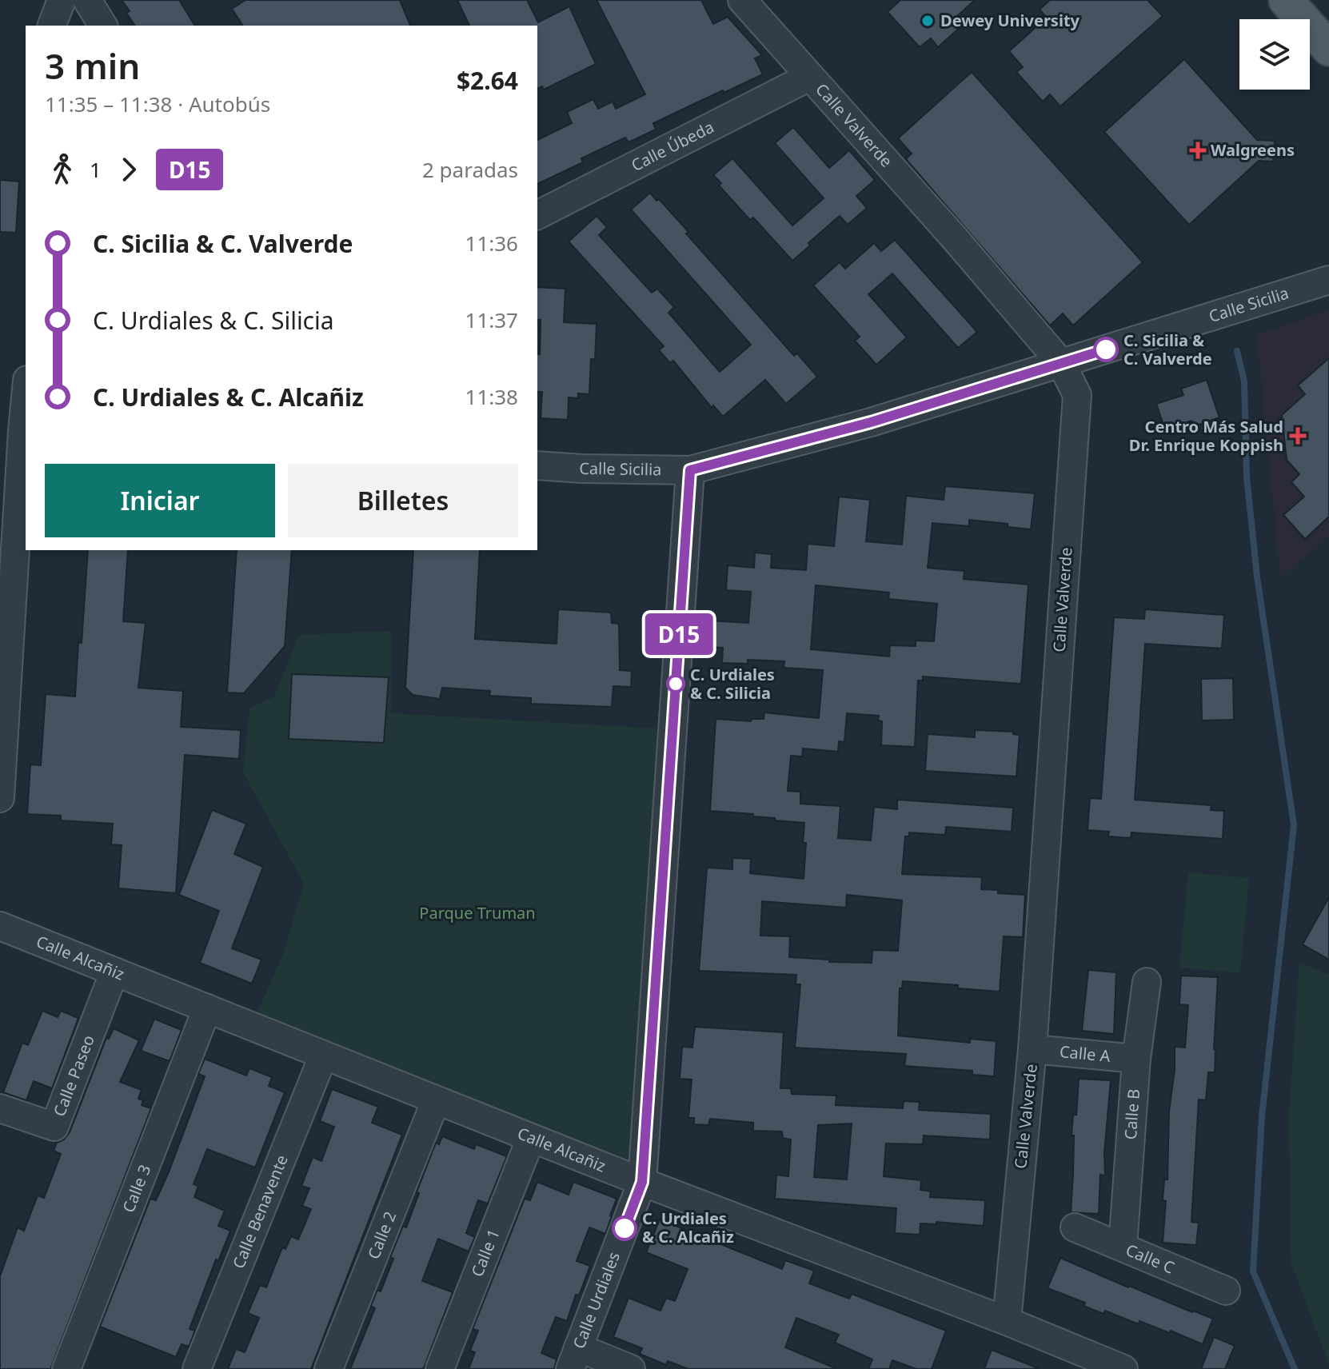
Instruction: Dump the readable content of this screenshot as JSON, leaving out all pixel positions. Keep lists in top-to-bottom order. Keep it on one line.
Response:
{"streets":{"street":["Calle Valverde","Calle Úbeda","Calle Sicilia","Calle Alcañiz","Calle A","Calle Paseo","Calle B","Calle 3","Calle Benavente","Calle 2","Calle 1","Calle C","Calle Urdiales"]},"crossings":[["Calle Valverde","Calle Úbeda"],["Calle Valverde","Calle Sicilia"],["Calle Valverde","Calle Alcañiz"],["Calle Valverde","Calle A"],["Calle Sicilia","Calle Urdiales"],["Calle Alcañiz","Calle Paseo"],["Calle Alcañiz","Calle 3"],["Calle Alcañiz","Calle Benavente"],["Calle Alcañiz","Calle 2"],["Calle Alcañiz","Calle 1"],["Calle Alcañiz","Calle Urdiales"],["Calle A","Calle B"],["Calle B","Calle C"]],"parks":["Parque Truman"],"places":{"other":["Dewey University","C. Sicilia & C. Valverde","C. Urdiales & C. Silicia","C. Urdiales & C. Alcañiz"],"health":["Walgreens","Centro Más Salud Dr. Enrique Koppish"]},"lines":["bus line D15"],"page":{"on_map":"D15","heading":["3 min","11:35 – 11:38 · Autobús","$2.64"],"legs":["1","D15","2 paradas"],"list":[{"name":"C. Sicilia & C. Valverde","value":"11:36"},{"name":"C. Urdiales & C. Silicia","value":"11:37"},{"name":"C. Urdiales & C. Alcañiz","value":"11:38"}],"buttons":["Iniciar","Billetes"]}}
